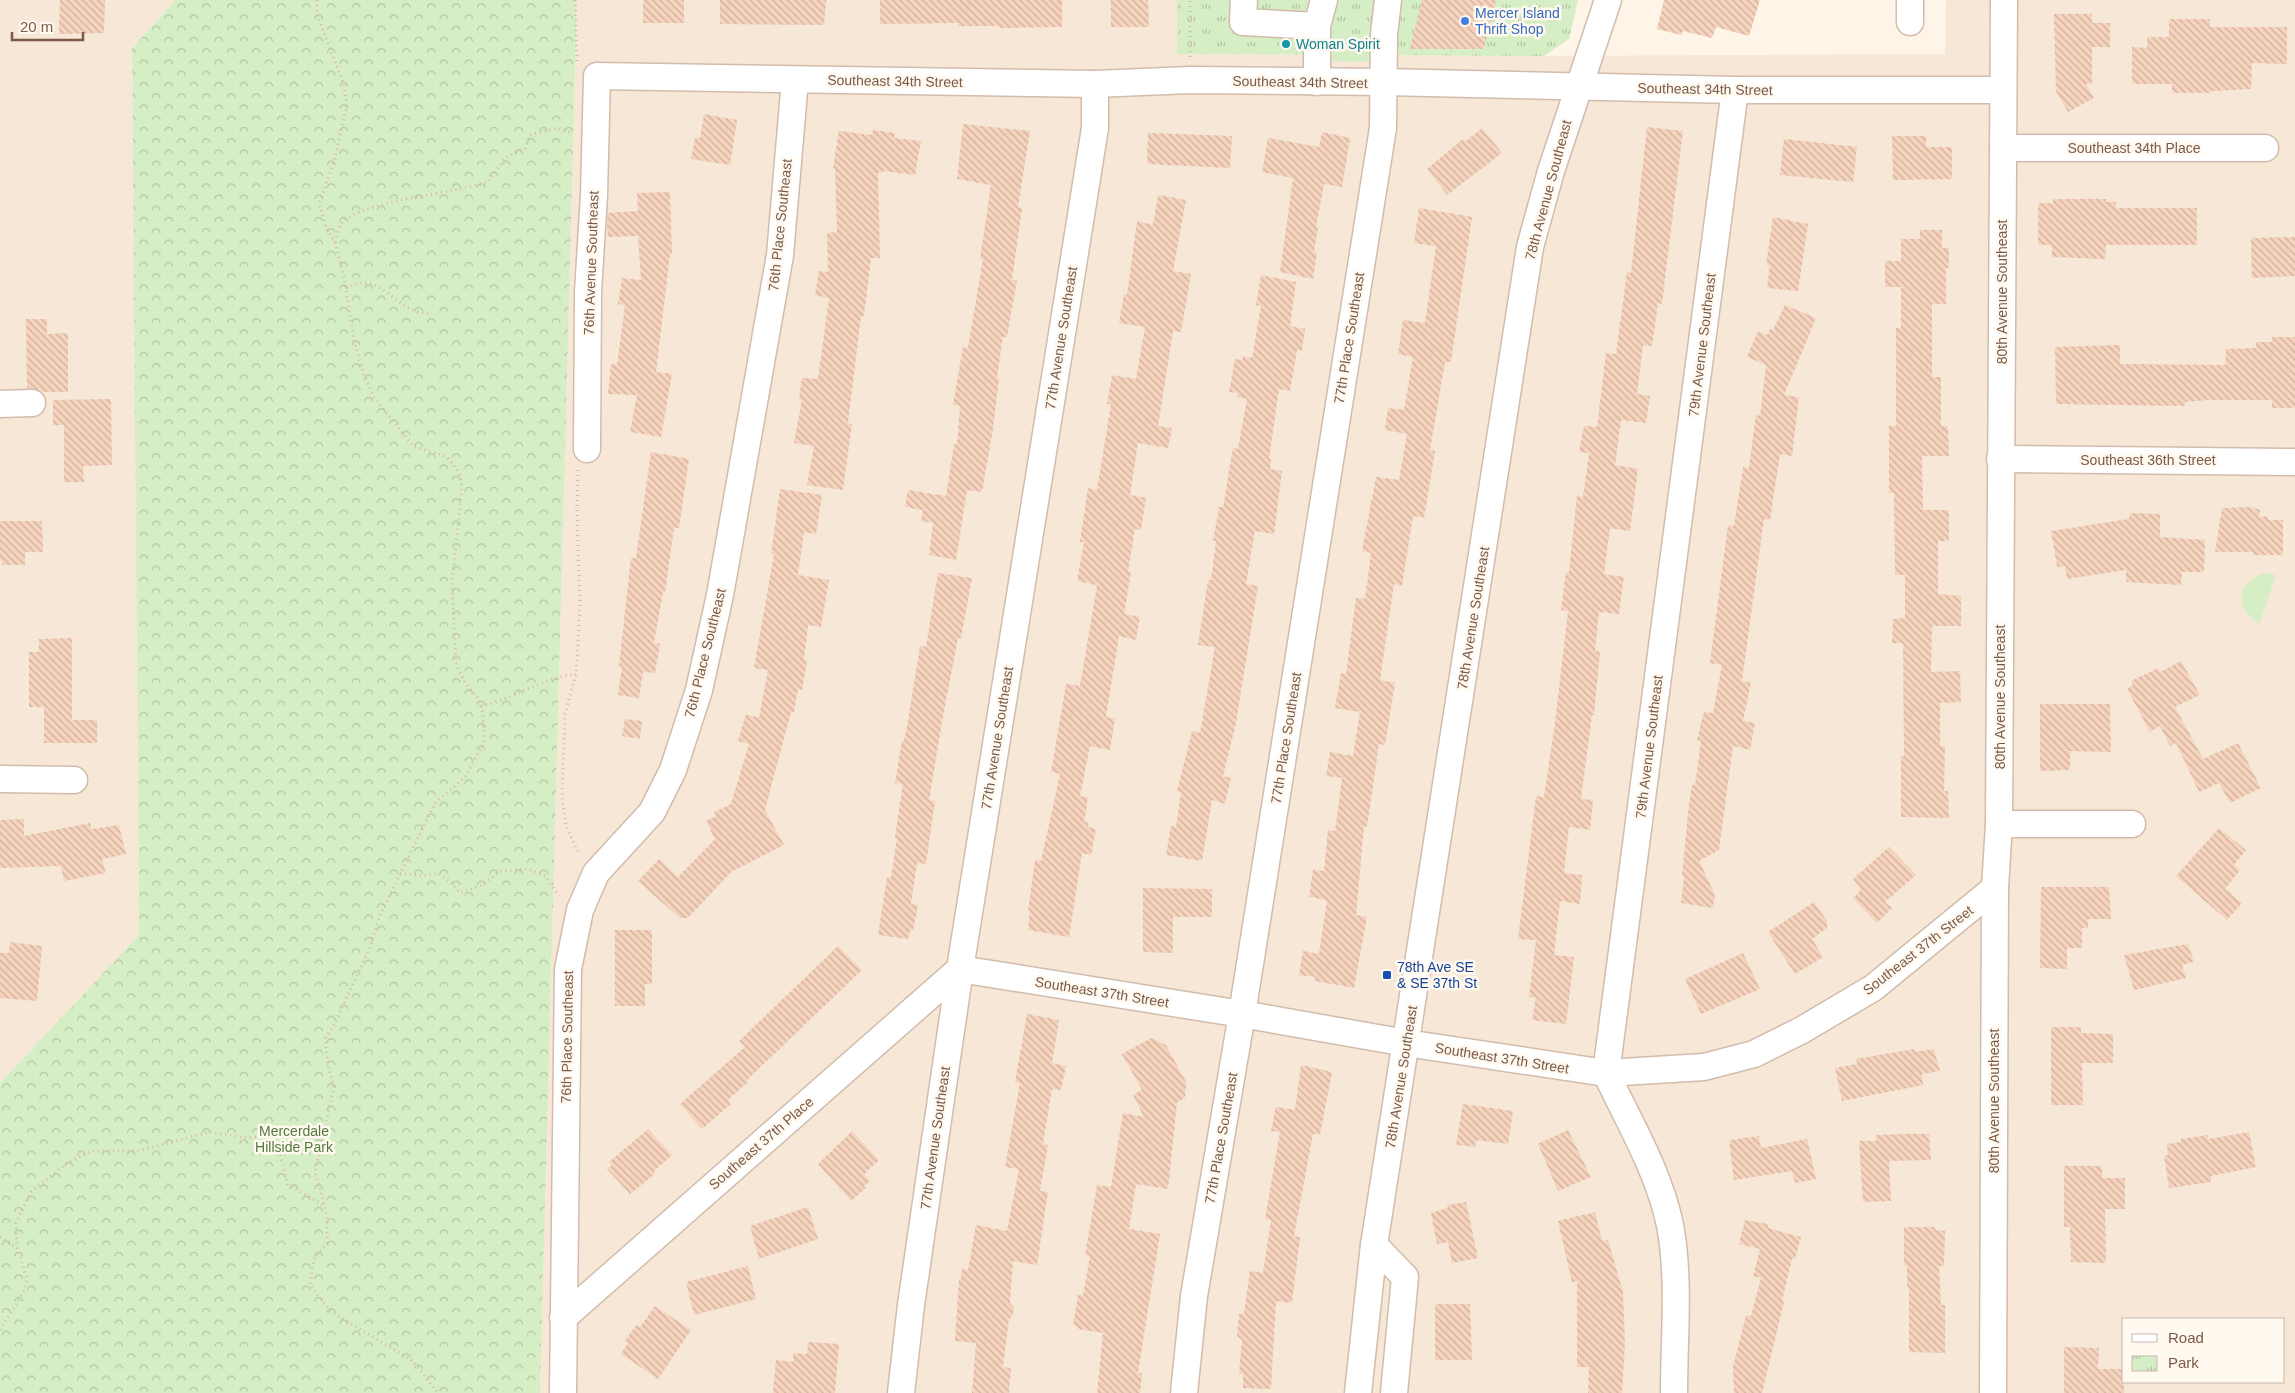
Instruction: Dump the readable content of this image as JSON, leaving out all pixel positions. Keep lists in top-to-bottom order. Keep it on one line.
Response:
{"streets":{"street":["Southeast 34th Street","Southeast 34th Place","78th Avenue Southeast","76th Place Southeast","76th Avenue Southeast","80th Avenue Southeast","77th Avenue Southeast","77th Place Southeast","79th Avenue Southeast","Southeast 36th Street","Southeast 37th Street","Southeast 37th Place"]},"crossings":[["Southeast 34th Street","78th Avenue Southeast"],["Southeast 34th Street","76th Place Southeast"],["Southeast 34th Street","76th Avenue Southeast"],["Southeast 34th Street","80th Avenue Southeast"],["Southeast 34th Street","77th Avenue Southeast"],["Southeast 34th Street","77th Place Southeast"],["Southeast 34th Street","79th Avenue Southeast"],["Southeast 34th Place","80th Avenue Southeast"],["78th Avenue Southeast","Southeast 37th Street"],["76th Place Southeast","Southeast 37th Place"],["80th Avenue Southeast","Southeast 36th Street"],["80th Avenue Southeast","Southeast 37th Street"],["77th Avenue Southeast","Southeast 37th Street"],["77th Avenue Southeast","Southeast 37th Place"],["77th Place Southeast","Southeast 37th Street"],["79th Avenue Southeast","Southeast 37th Street"],["Southeast 37th Street","Southeast 37th Place"]],"parks":["Mercerdale Hillside Park"],"places":{"other":["Mercer Island Thrift Shop","Woman Spirit"],"transit":["78th Ave SE & SE 37th St"]},"legend":["Road","Park"],"scale_bar":"20 m"}
